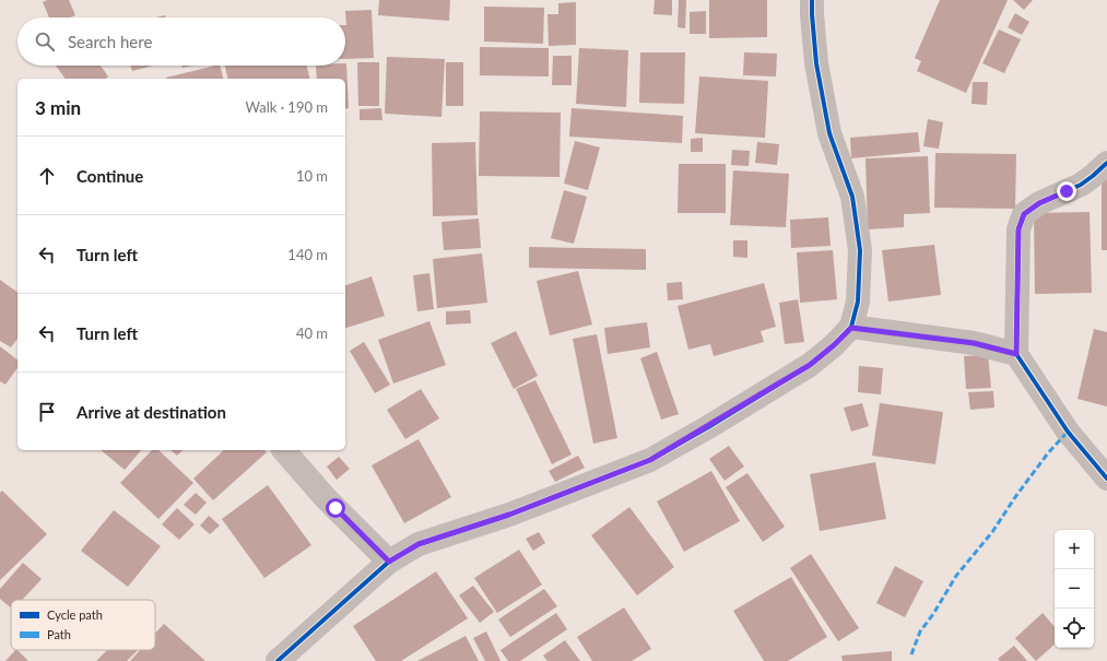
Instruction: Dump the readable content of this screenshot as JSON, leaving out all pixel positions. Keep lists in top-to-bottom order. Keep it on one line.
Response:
{"legend":["Cycle path","Path"],"page":{"search":"Search here","heading":["3 min","Walk · 190 m"],"list":[["Continue","10 m"],["Turn left","140 m"],["Turn left","40 m"],"Arrive at destination"],"map_buttons":["+","−"]}}
